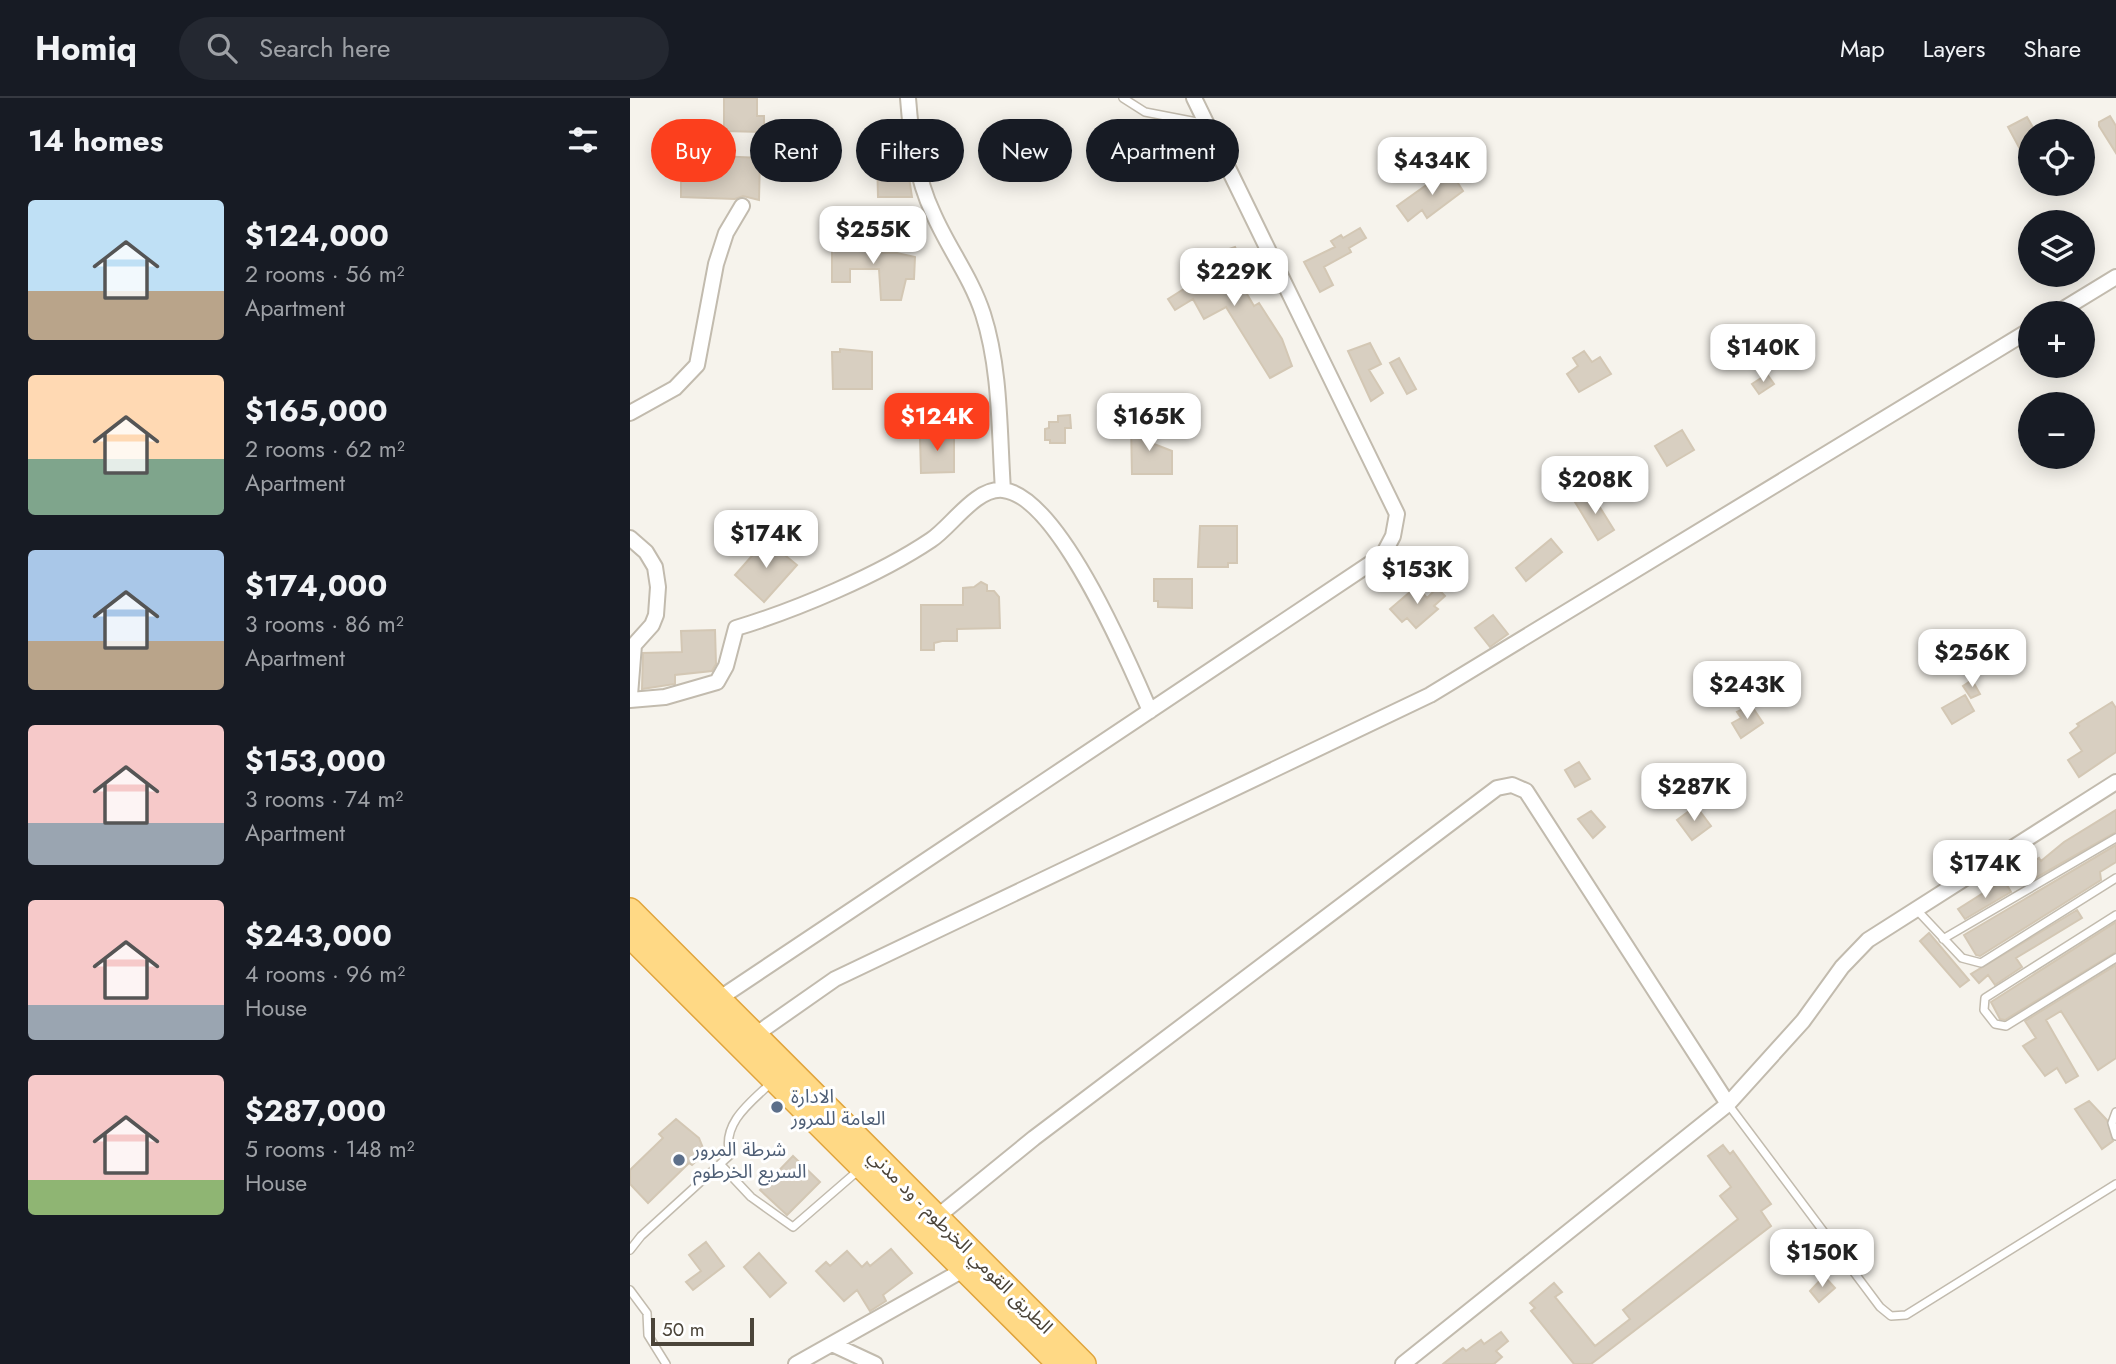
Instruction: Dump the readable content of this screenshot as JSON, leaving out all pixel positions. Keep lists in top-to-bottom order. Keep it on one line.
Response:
{"streets":{"highway":["الطريق القومي الخرطوم - ود مدني"]},"places":["الادارة العامة للمرور","شرطة المرور السريع الخرطوم"],"scale_bar":"50 m","page":{"header":"Homiq","search":"Search here","nav":["Map","Layers","Share"],"heading":"14 homes","map_buttons":["+","−"],"chip":["Buy","Rent","Filters","New","Apartment"],"price":["$434K","$255K","$229K","$140K","$124K","$165K","$208K","$174K","$153K","$256K","$243K","$287K","$174K","$150K"],"list":[{"name":"$124,000","note":"2 rooms · 56 m² · Apartment"},{"name":"$165,000","note":"2 rooms · 62 m² · Apartment"},{"name":"$174,000","note":"3 rooms · 86 m² · Apartment"},{"name":"$153,000","note":"3 rooms · 74 m² · Apartment"},{"name":"$243,000","note":"4 rooms · 96 m² · House"},{"name":"$287,000","note":"5 rooms · 148 m² · House"}],"scale":"50 m"}}
